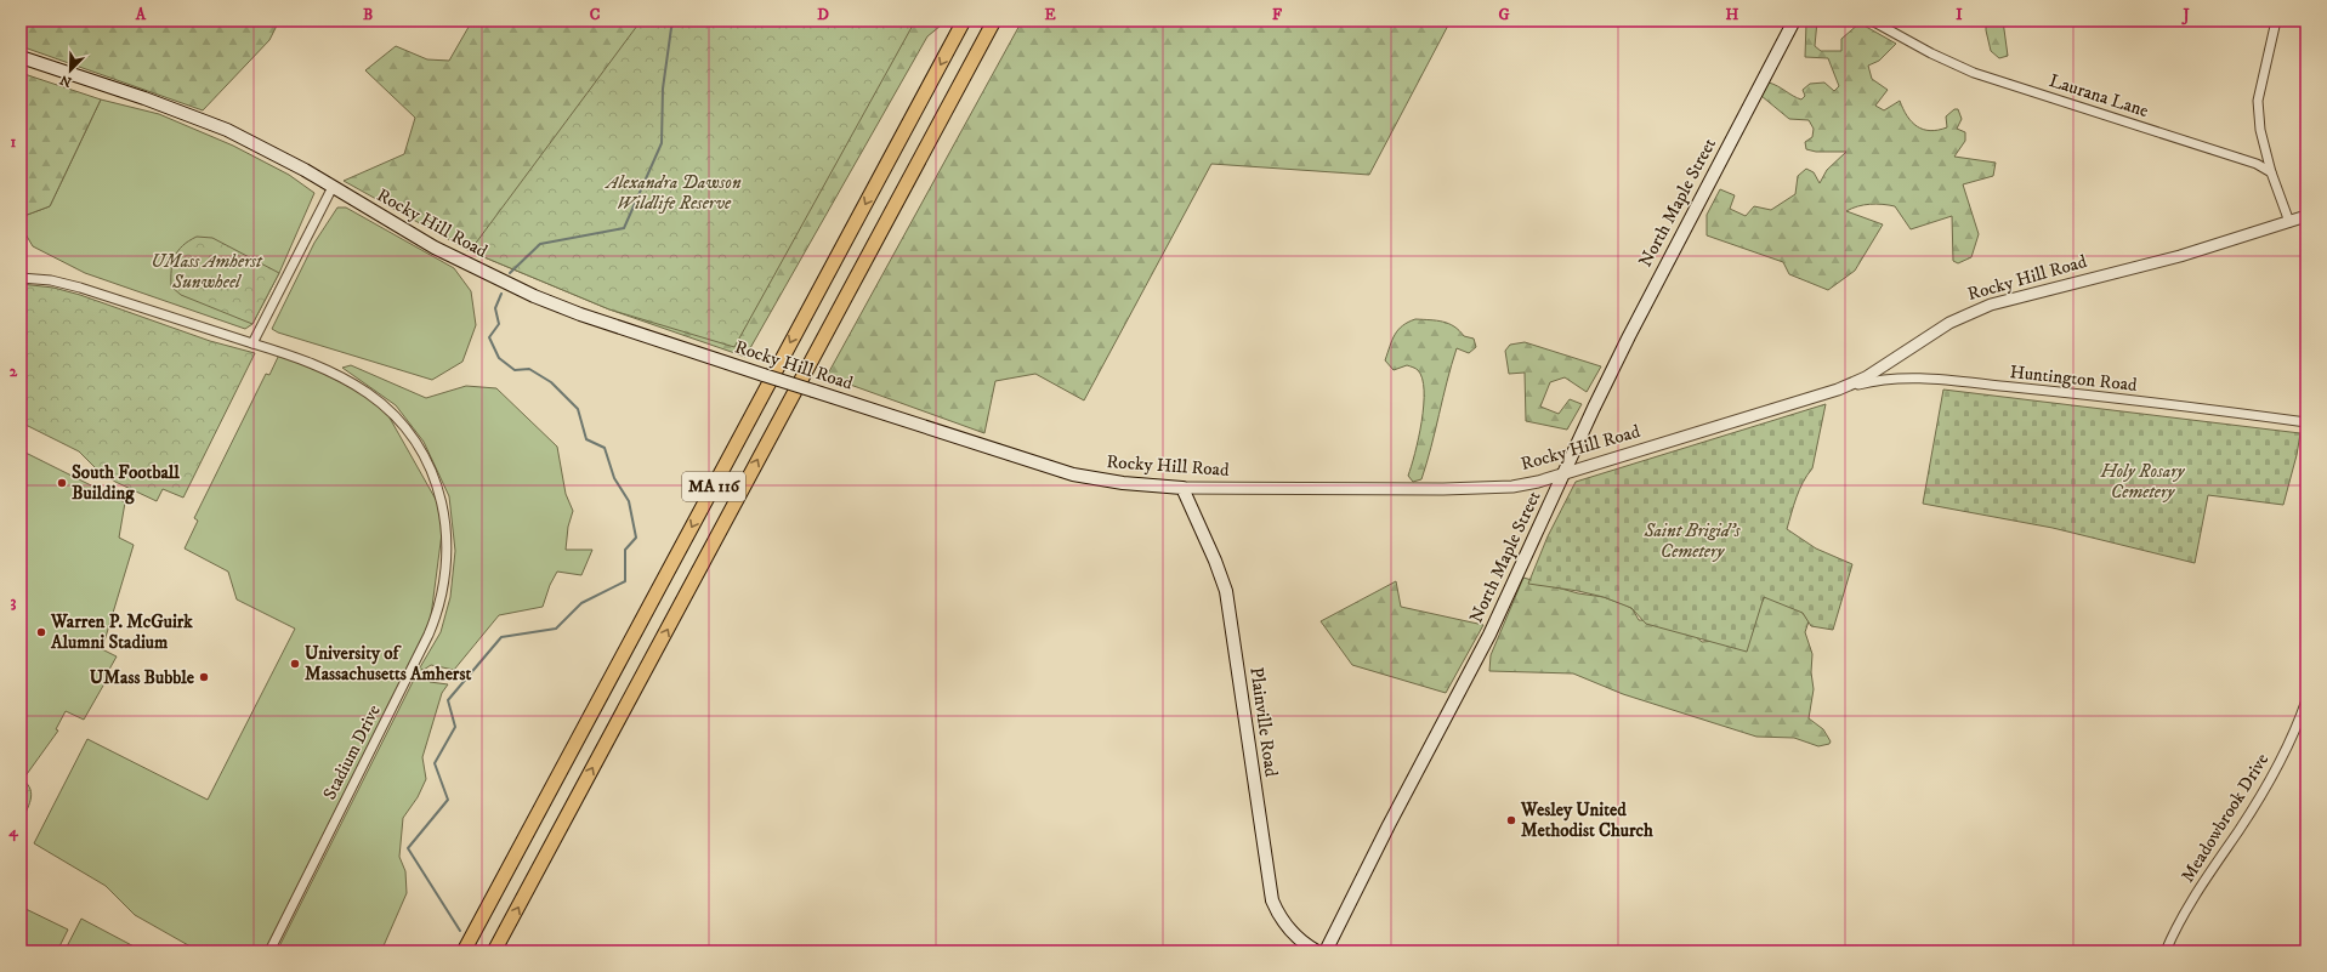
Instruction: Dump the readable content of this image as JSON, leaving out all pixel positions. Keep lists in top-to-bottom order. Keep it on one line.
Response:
{"streets":{"main road":["North Maple Street","Rocky Hill Road","MA 116","Plainville Road"],"street":["Laurana Lane","Huntington Road","Stadium Drive","Meadowbrook Drive"]},"crossings":[["North Maple Street","Rocky Hill Road"],["Rocky Hill Road","Huntington Road"],["Rocky Hill Road","Plainville Road"]],"parks":["Alexandra Dawson Wildlife Reserve","UMass Amherst Sunwheel","Holy Rosary Cemetery","Saint Brigid's Cemetery"],"places":["South Football Building","Warren P. McGuirk Alumni Stadium","University of Massachusetts Amherst","UMass Bubble","Wesley United Methodist Church"],"north":"bottom left","grid":{"columns":["A","B","C","D","E","F","G","H","I","J"],"rows":["1","2","3","4"]}}
